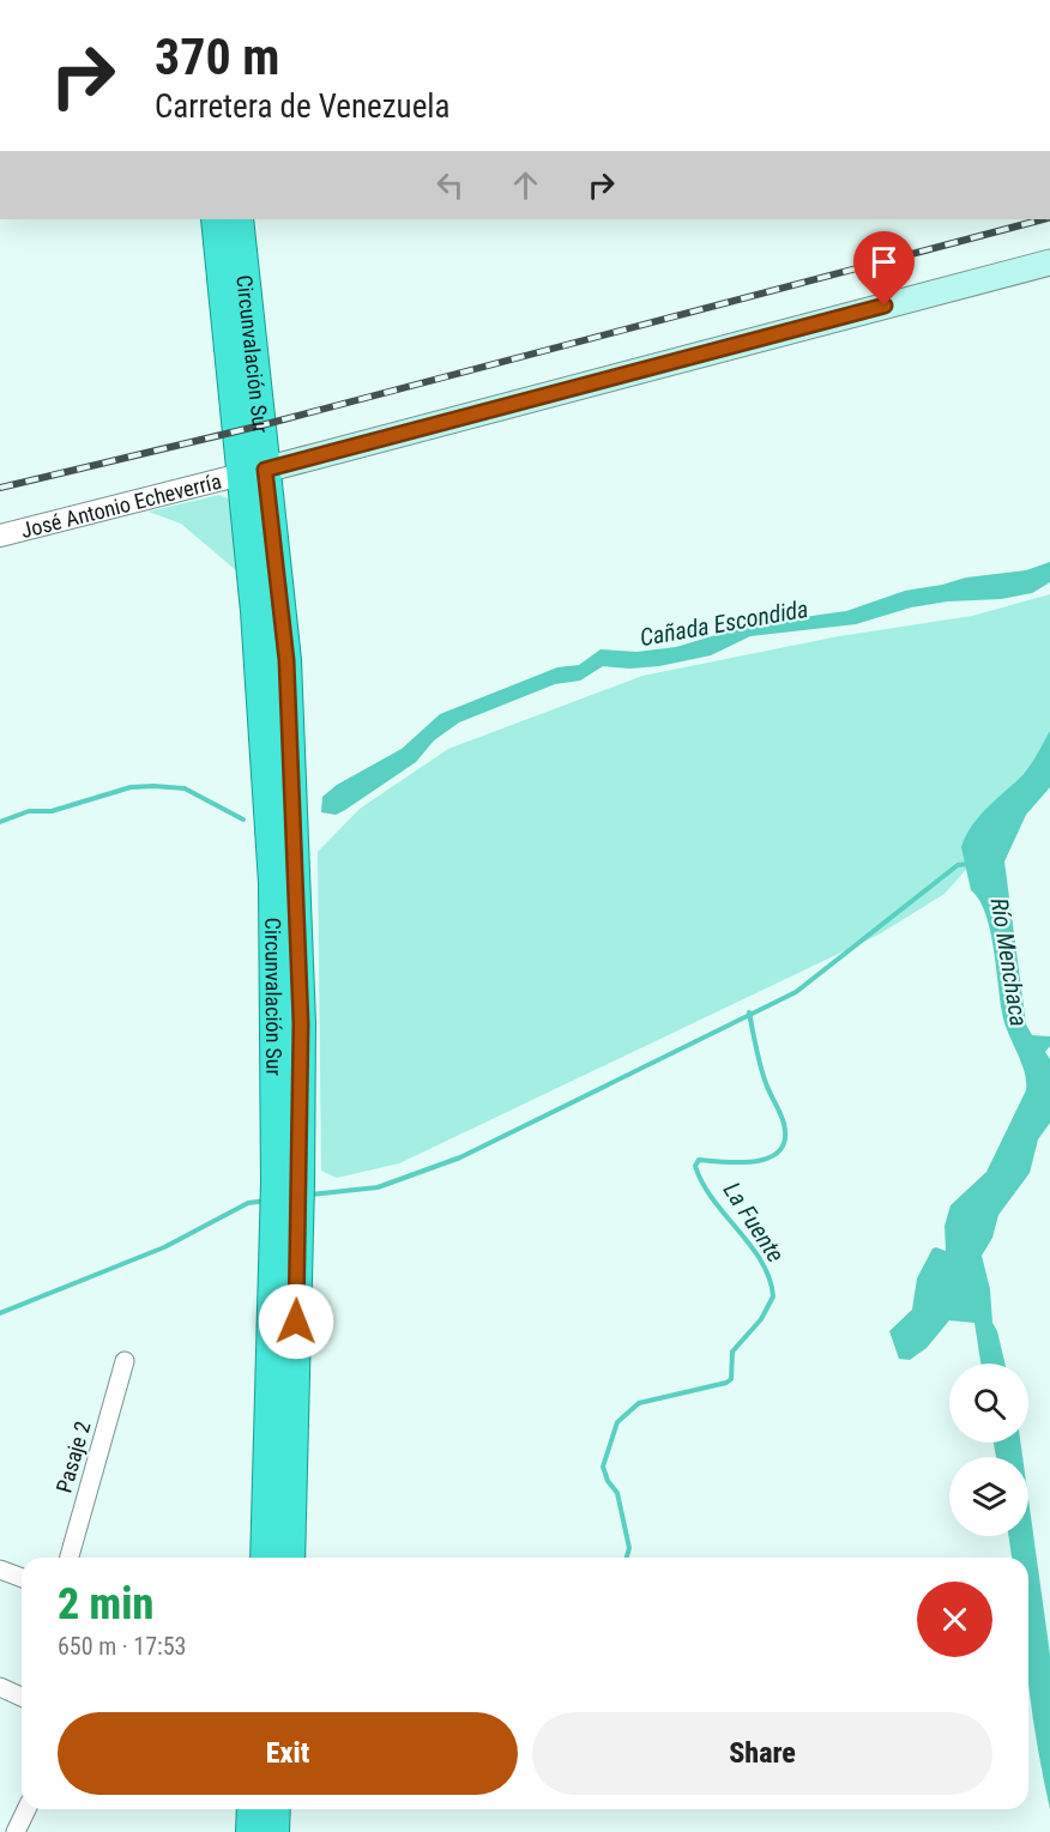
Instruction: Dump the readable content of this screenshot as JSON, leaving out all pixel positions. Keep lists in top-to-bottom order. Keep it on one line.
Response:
{"streets":{"highway":["Circunvalación Sur"],"street":["José Antonio Echeverría","Pasaje 2"]},"crossings":[["Circunvalación Sur","José Antonio Echeverría"]],"water":["Cañada Escondida","Río Menchaca","La Fuente"],"page":{"turn":["370 m","Carretera de Venezuela"],"heading":["2 min","650 m · 17:53"],"buttons":["Exit","Share"]}}
